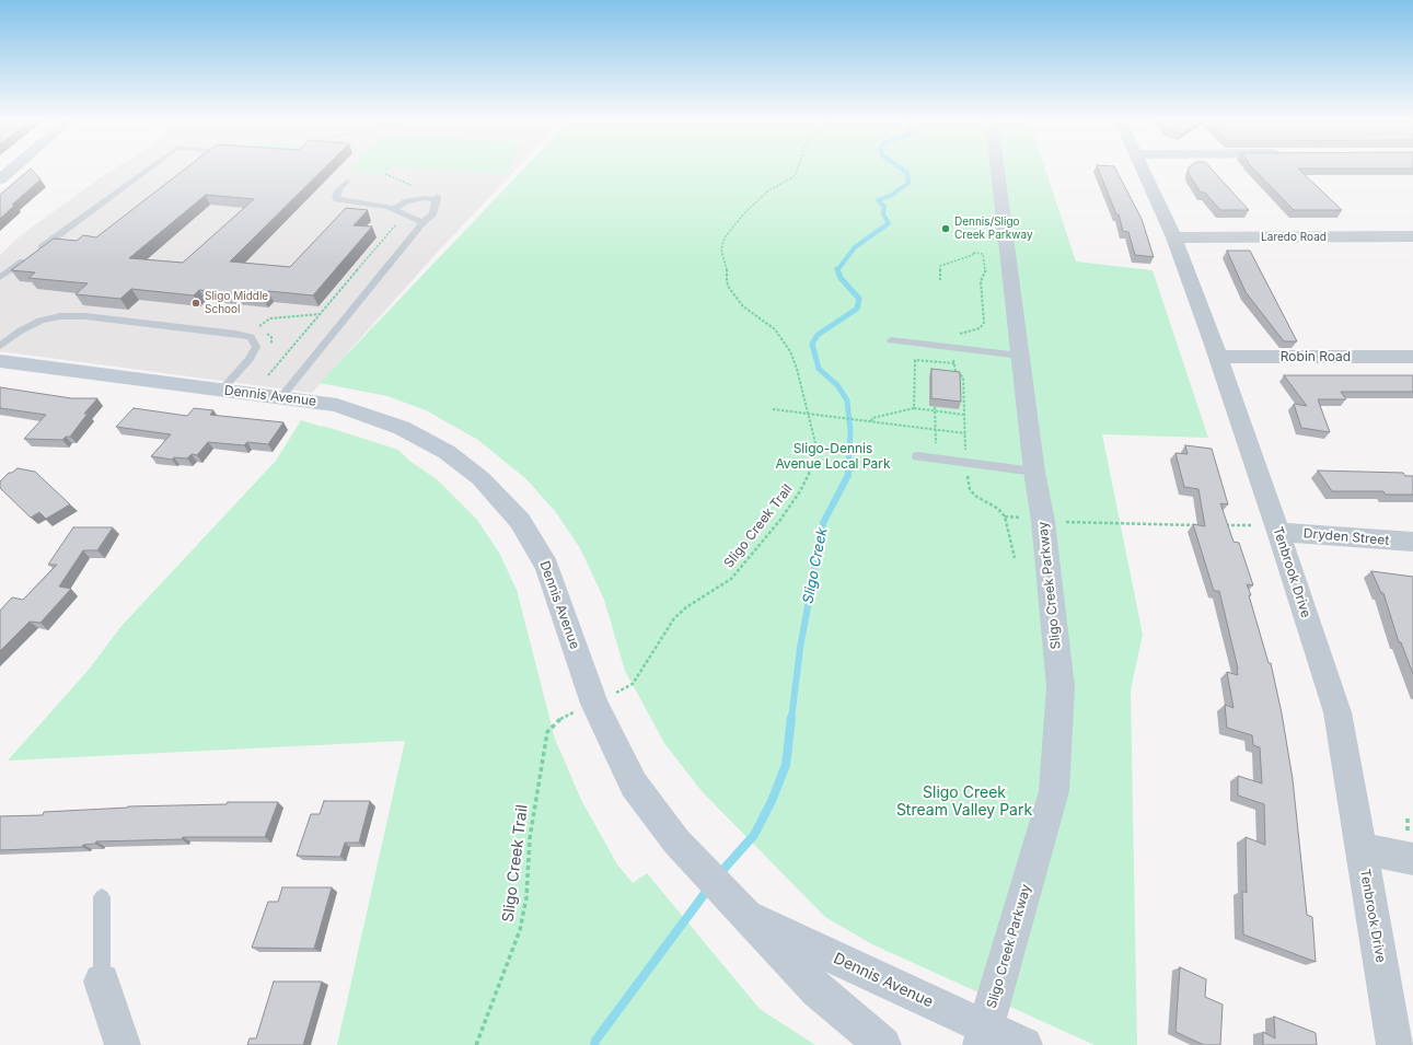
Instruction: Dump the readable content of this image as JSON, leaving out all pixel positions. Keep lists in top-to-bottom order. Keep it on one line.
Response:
{"streets":{"street":["Laredo Road","Robin Road","Dennis Avenue","Dryden Street","Tenbrook Drive","Sligo Creek Parkway"],"path":["Sligo Creek Trail"]},"crossings":[["Laredo Road","Tenbrook Drive"],["Robin Road","Tenbrook Drive"],["Dennis Avenue","Sligo Creek Parkway"],["Dryden Street","Tenbrook Drive"]],"water":["Sligo Creek"],"parks":["Sligo-Dennis Avenue Local Park","Sligo Creek Stream Valley Park"],"places":["Dennis/Sligo Creek Parkway","Sligo Middle School"]}
